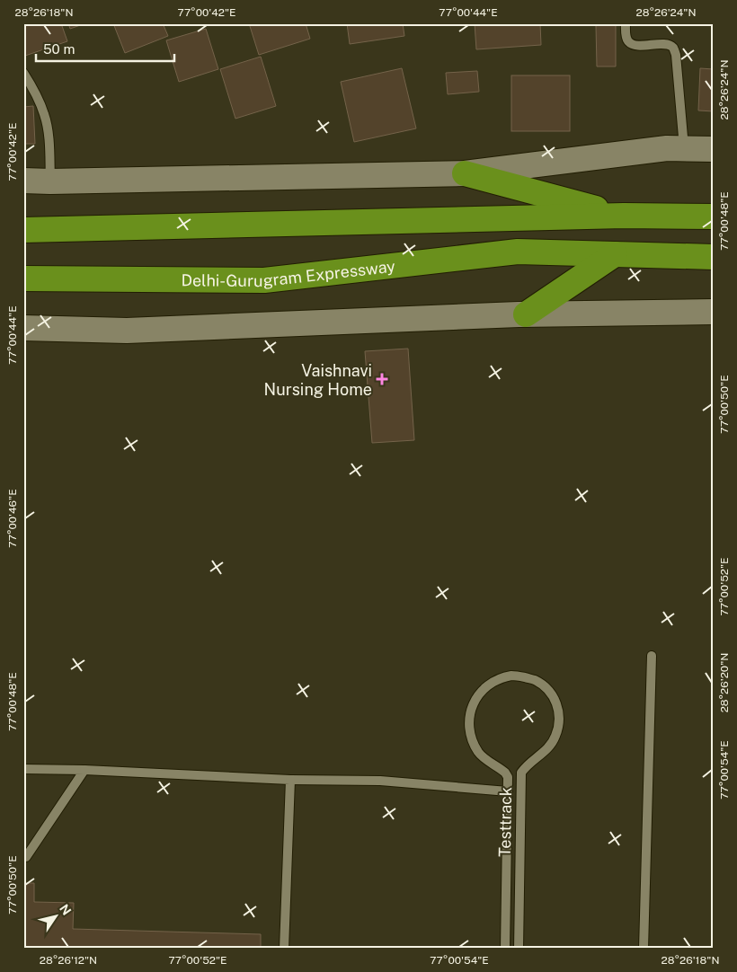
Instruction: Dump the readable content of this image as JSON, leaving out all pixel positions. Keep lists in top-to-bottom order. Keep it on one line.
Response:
{"streets":{"highway":["Delhi-Gurugram Expressway"],"lane":["Testtrack"]},"places":{"health":["Vaishnavi Nursing Home"]},"scale_bar":"50 m","north":"top right","coordinates":["28°26'18\"N","77°00'42\"E","77°00'44\"E","28°26'24\"N","77°00'48\"E","77°00'50\"E","77°00'46\"E","77°00'52\"E","28°26'20\"N","77°00'54\"E","28°26'12\"N"]}
